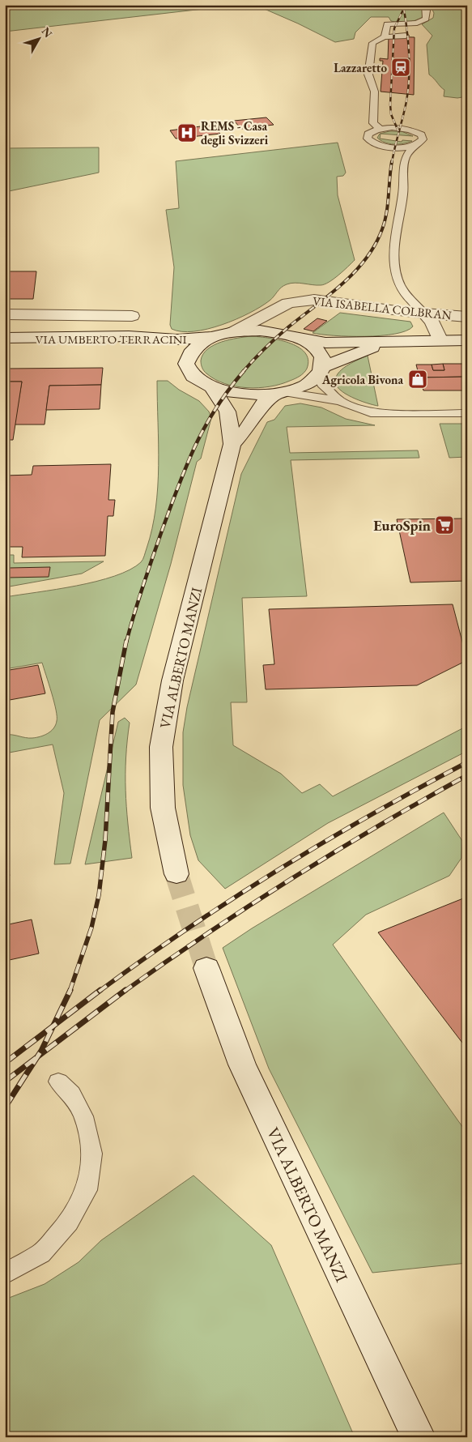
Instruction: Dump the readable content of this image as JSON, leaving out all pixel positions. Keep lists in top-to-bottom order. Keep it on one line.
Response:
{"streets":{"main road":["VIA ISABELLA COLBRAN","VIA UMBERTO TERRACINI","VIA ALBERTO MANZI"]},"places":{"station":["Lazzaretto"],"hospital":["REMS - Casa degli Svizzeri"],"shop":["Agricola Bivona"],"supermarket":["EuroSpin"]},"north":"top right"}
